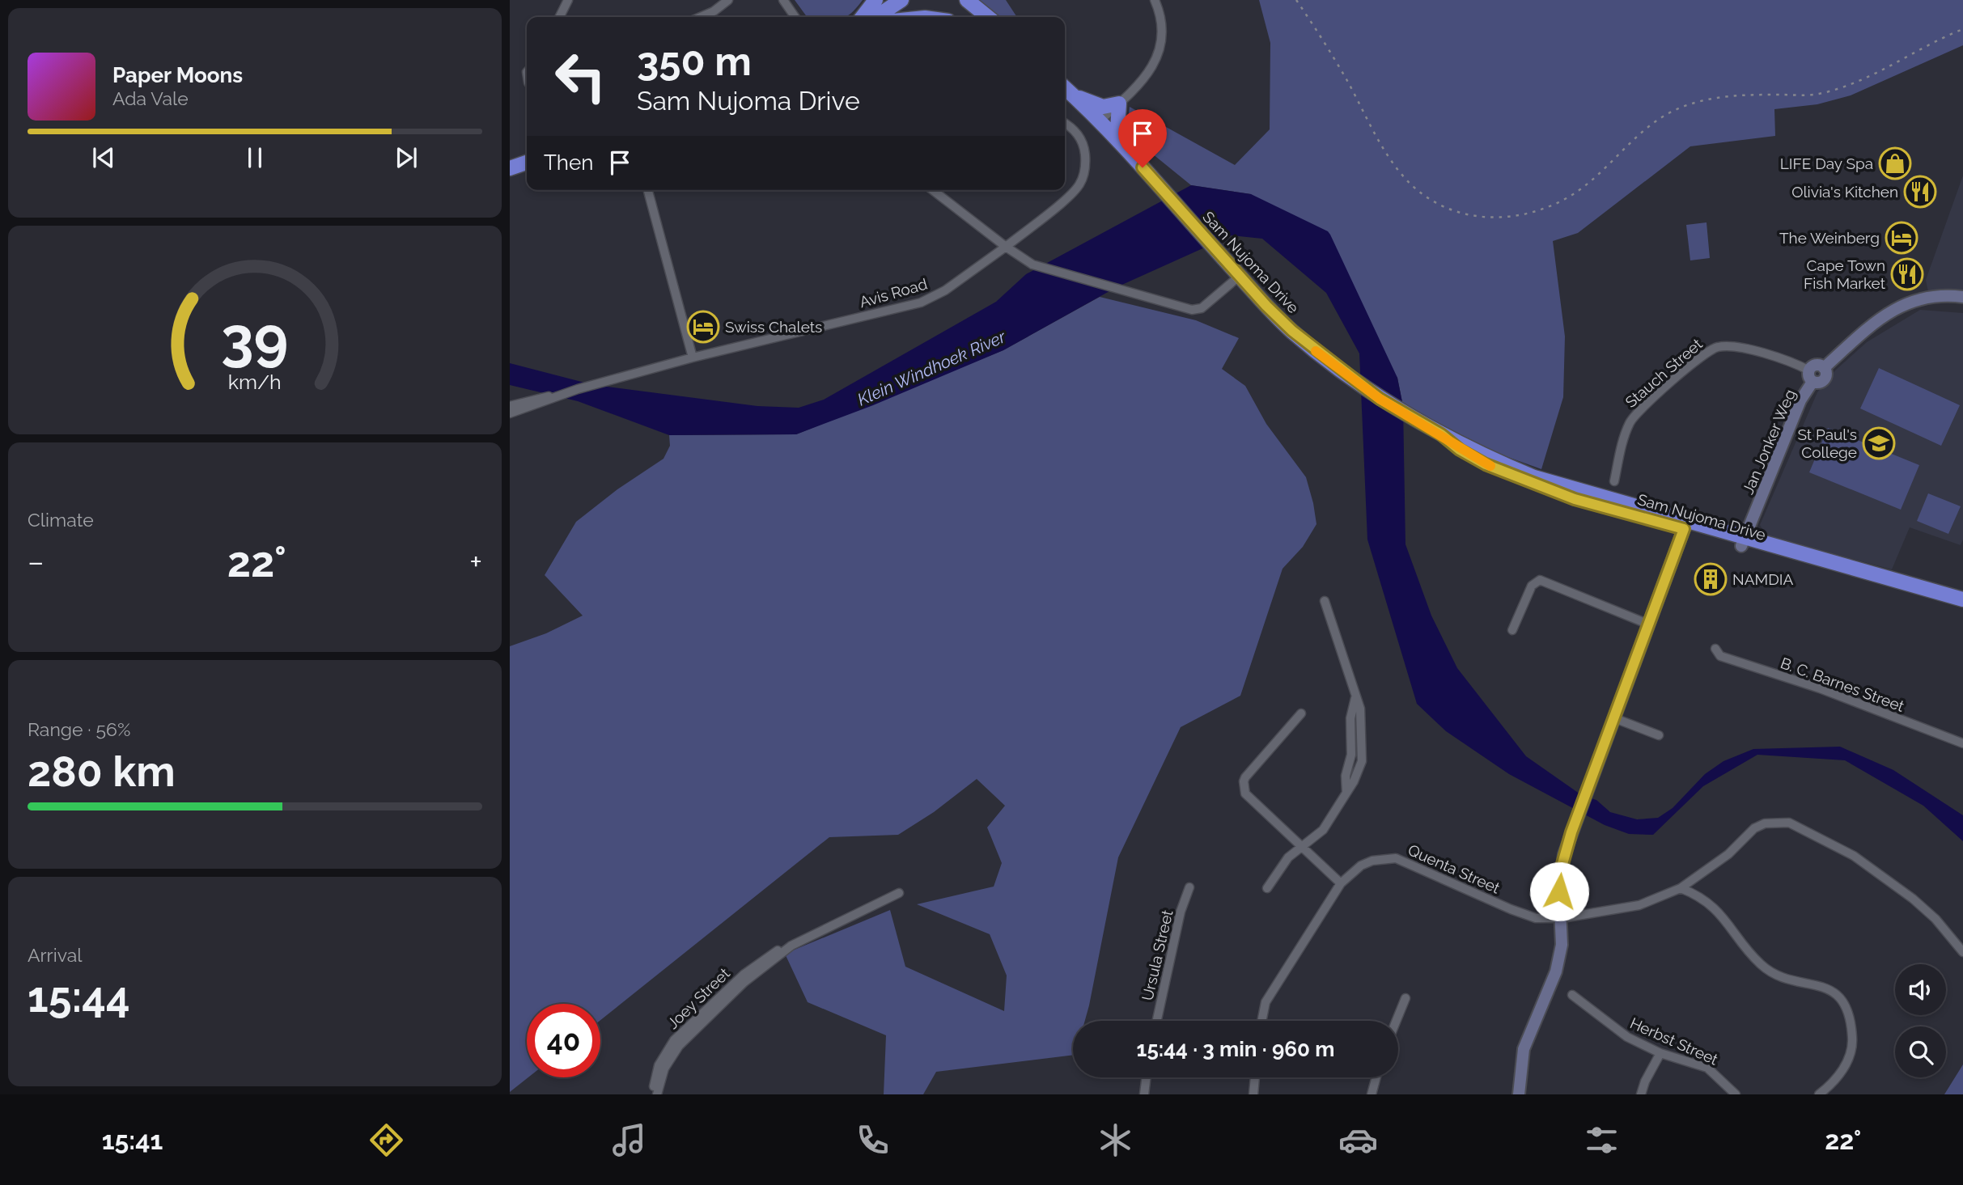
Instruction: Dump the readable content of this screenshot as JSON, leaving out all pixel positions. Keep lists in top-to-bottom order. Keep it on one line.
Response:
{"streets":{"highway":["Sam Nujoma Drive"],"street":["Avis Road","Stauch Street","Jan Jonker Weg","B. C. Barnes Street","Quenta Street","Ursula Street","Joey Street","Herbst Street"]},"crossings":[["Sam Nujoma Drive","Jan Jonker Weg"],["Stauch Street","Jan Jonker Weg"]],"water":["Klein Windhoek River"],"places":{"shop":["LIFE Day Spa"],"restaurant":["Olivia's Kitchen","Cape Town Fish Market"],"hotel":["The Weinberg","Swiss Chalets"],"school or university":["St Paul's College"],"building":["NAMDIA"]},"page":{"turn":["350 m","Sam Nujoma Drive"],"song":["Paper Moons","Ada Vale"],"then":"Then","tile":["Climate",["Range · 56%","280 km"],["Arrival","15:44"]],"heat":["−","22°","+"],"limit":"40","trip":"15:44 · 3 min · 960 m","tabs":["15:41","22°"],"gauge":["39","km/h"]}}
